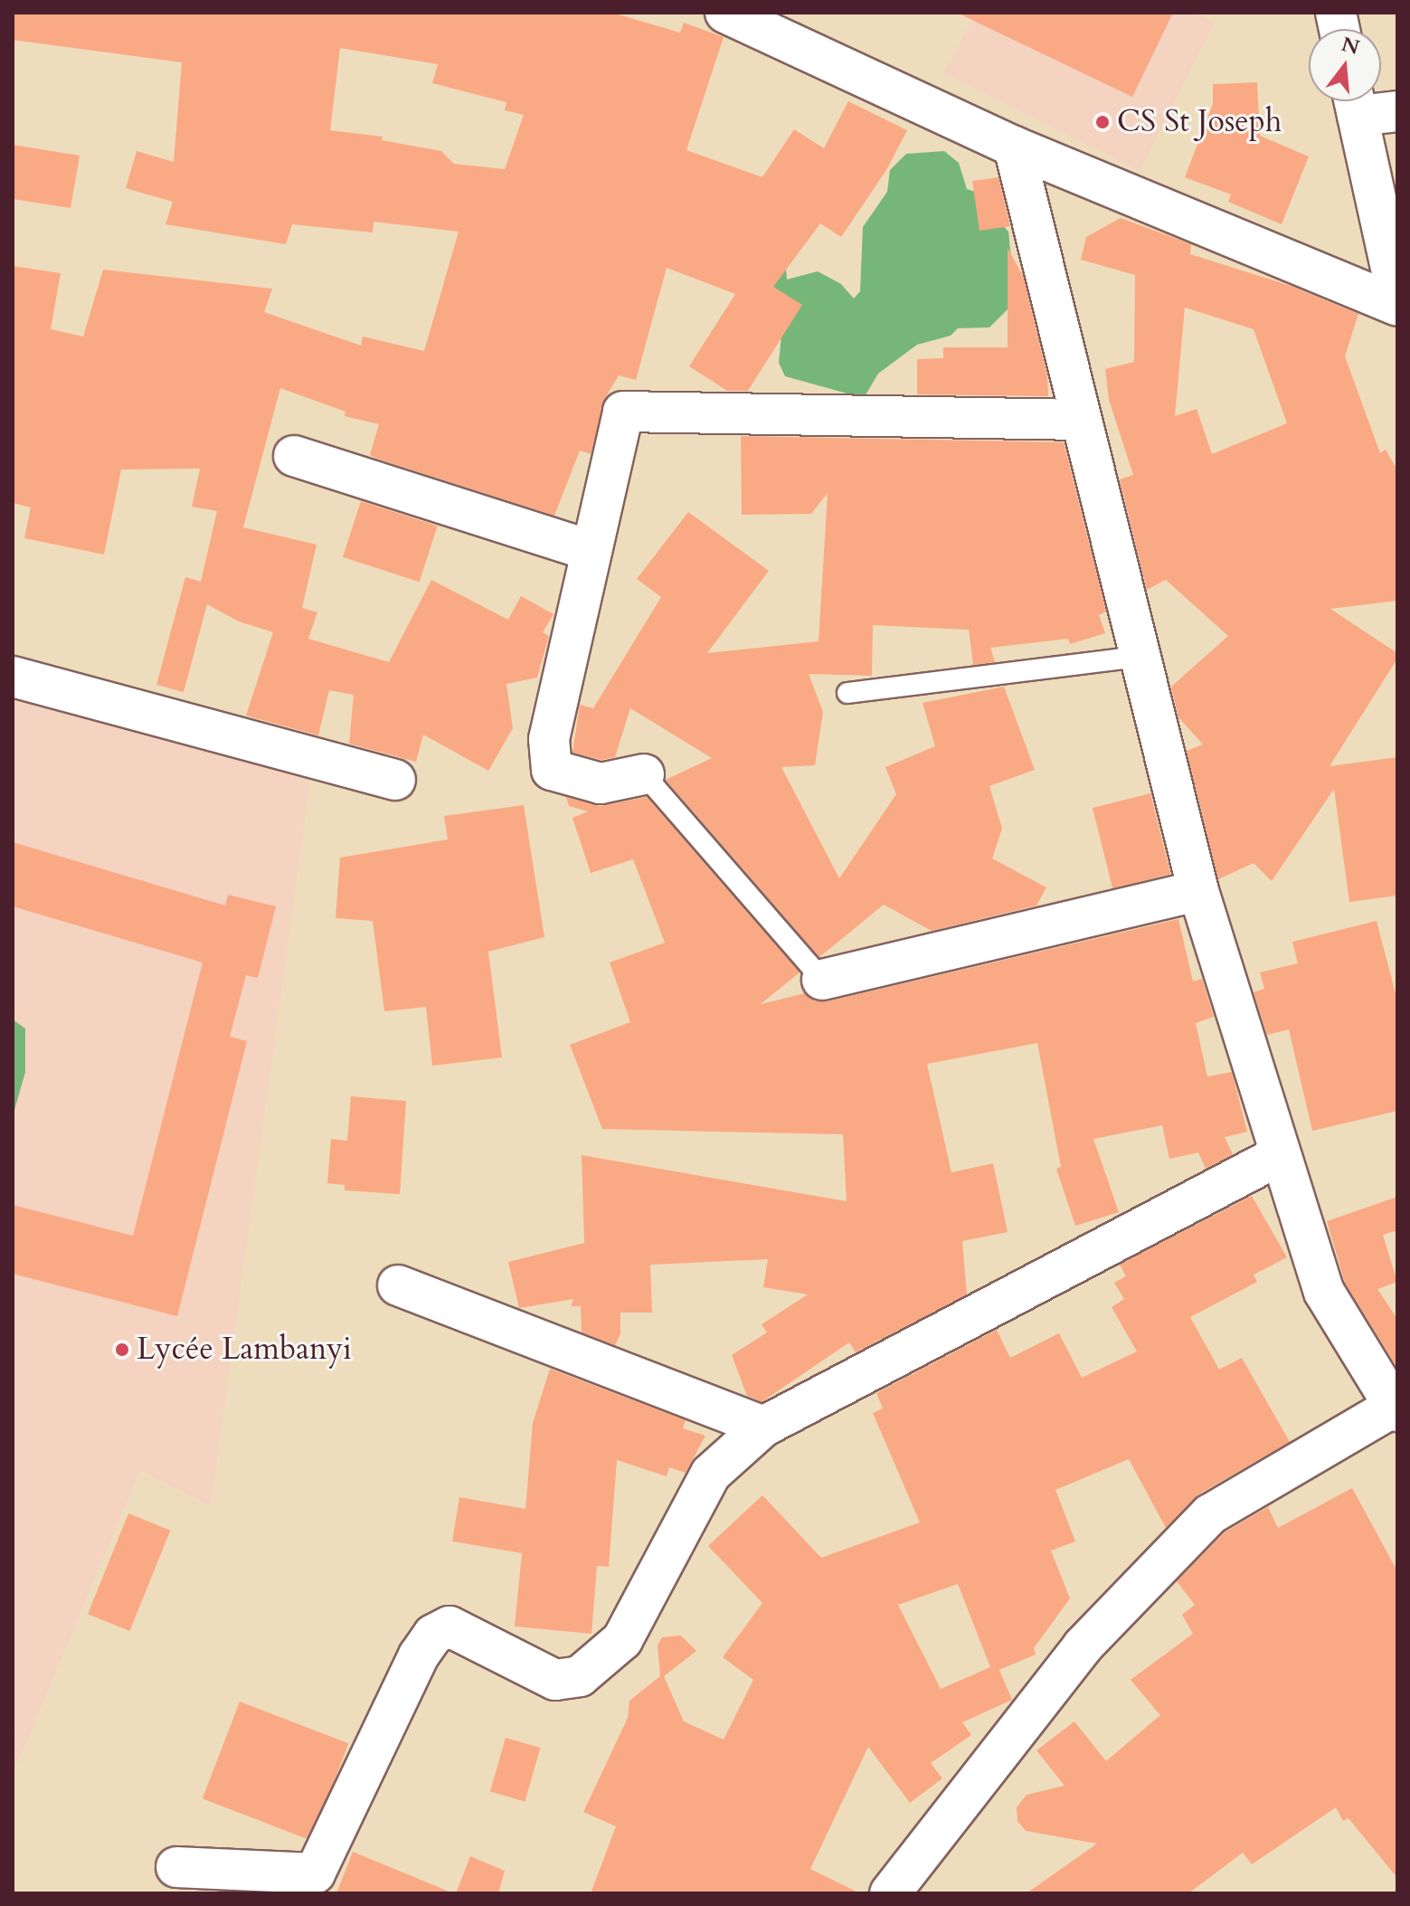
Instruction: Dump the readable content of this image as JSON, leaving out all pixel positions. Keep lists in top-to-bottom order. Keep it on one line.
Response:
{"places":["CS St Joseph","Lycée Lambanyi"],"north":"top"}
